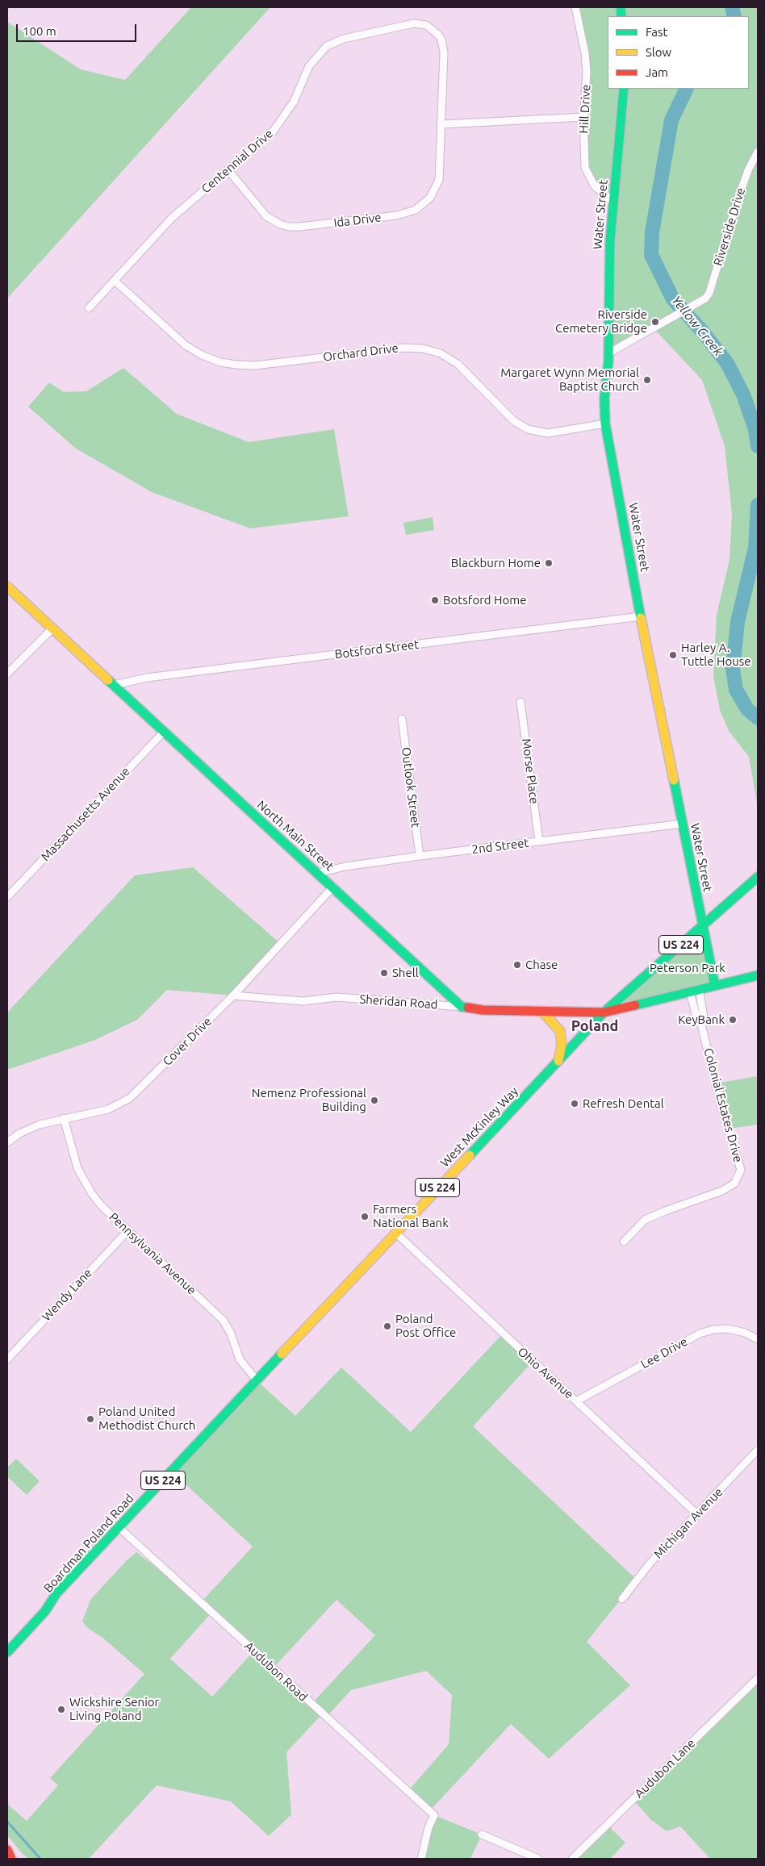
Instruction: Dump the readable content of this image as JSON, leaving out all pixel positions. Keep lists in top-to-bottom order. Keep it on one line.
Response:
{"streets":{"main road":["Water Street","North Main Street","US 224","West McKinley Way","Boardman Poland Road"],"street":["Hill Drive","Centennial Drive","Ida Drive","Riverside Drive","Orchard Drive","Botsford Street","Morse Place","Outlook Street","Massachusetts Avenue","2nd Street","Sheridan Road","Cover Drive","Colonial Estates Drive","Pennsylvania Avenue","Wendy Lane","Lee Drive","Ohio Avenue","Michigan Avenue","Audubon Road","Audubon Lane"]},"crossings":[["Hill Drive","Water Street"],["Centennial Drive","Ida Drive"],["Centennial Drive","Orchard Drive"],["Water Street","Riverside Drive"],["Water Street","Orchard Drive"],["Water Street","Botsford Street"],["Water Street","2nd Street"],["Water Street","US 224"],["Botsford Street","North Main Street"],["Morse Place","2nd Street"],["Outlook Street","2nd Street"],["Massachusetts Avenue","North Main Street"],["North Main Street","2nd Street"],["North Main Street","Sheridan Road"],["North Main Street","Cover Drive"],["US 224","West McKinley Way"],["Sheridan Road","Cover Drive"],["Cover Drive","Pennsylvania Avenue"],["West McKinley Way","Ohio Avenue"],["West McKinley Way","Boardman Poland Road"],["Pennsylvania Avenue","Wendy Lane"],["Pennsylvania Avenue","Boardman Poland Road"],["Lee Drive","Ohio Avenue"],["Ohio Avenue","Michigan Avenue"],["Boardman Poland Road","Audubon Road"]],"districts":["Poland"],"water":["Yellow Creek"],"parks":["Peterson Park"],"places":["Riverside Cemetery Bridge","Margaret Wynn Memorial Baptist Church","Blackburn Home","Botsford Home","Harley A. Tuttle House","Chase","Shell","KeyBank","Nemenz Professional Building","Refresh Dental","Farmers National Bank","Poland Post Office","Poland United Methodist Church","Wickshire Senior Living Poland"],"legend":["Fast","Slow","Jam"],"scale_bar":"100 m"}
